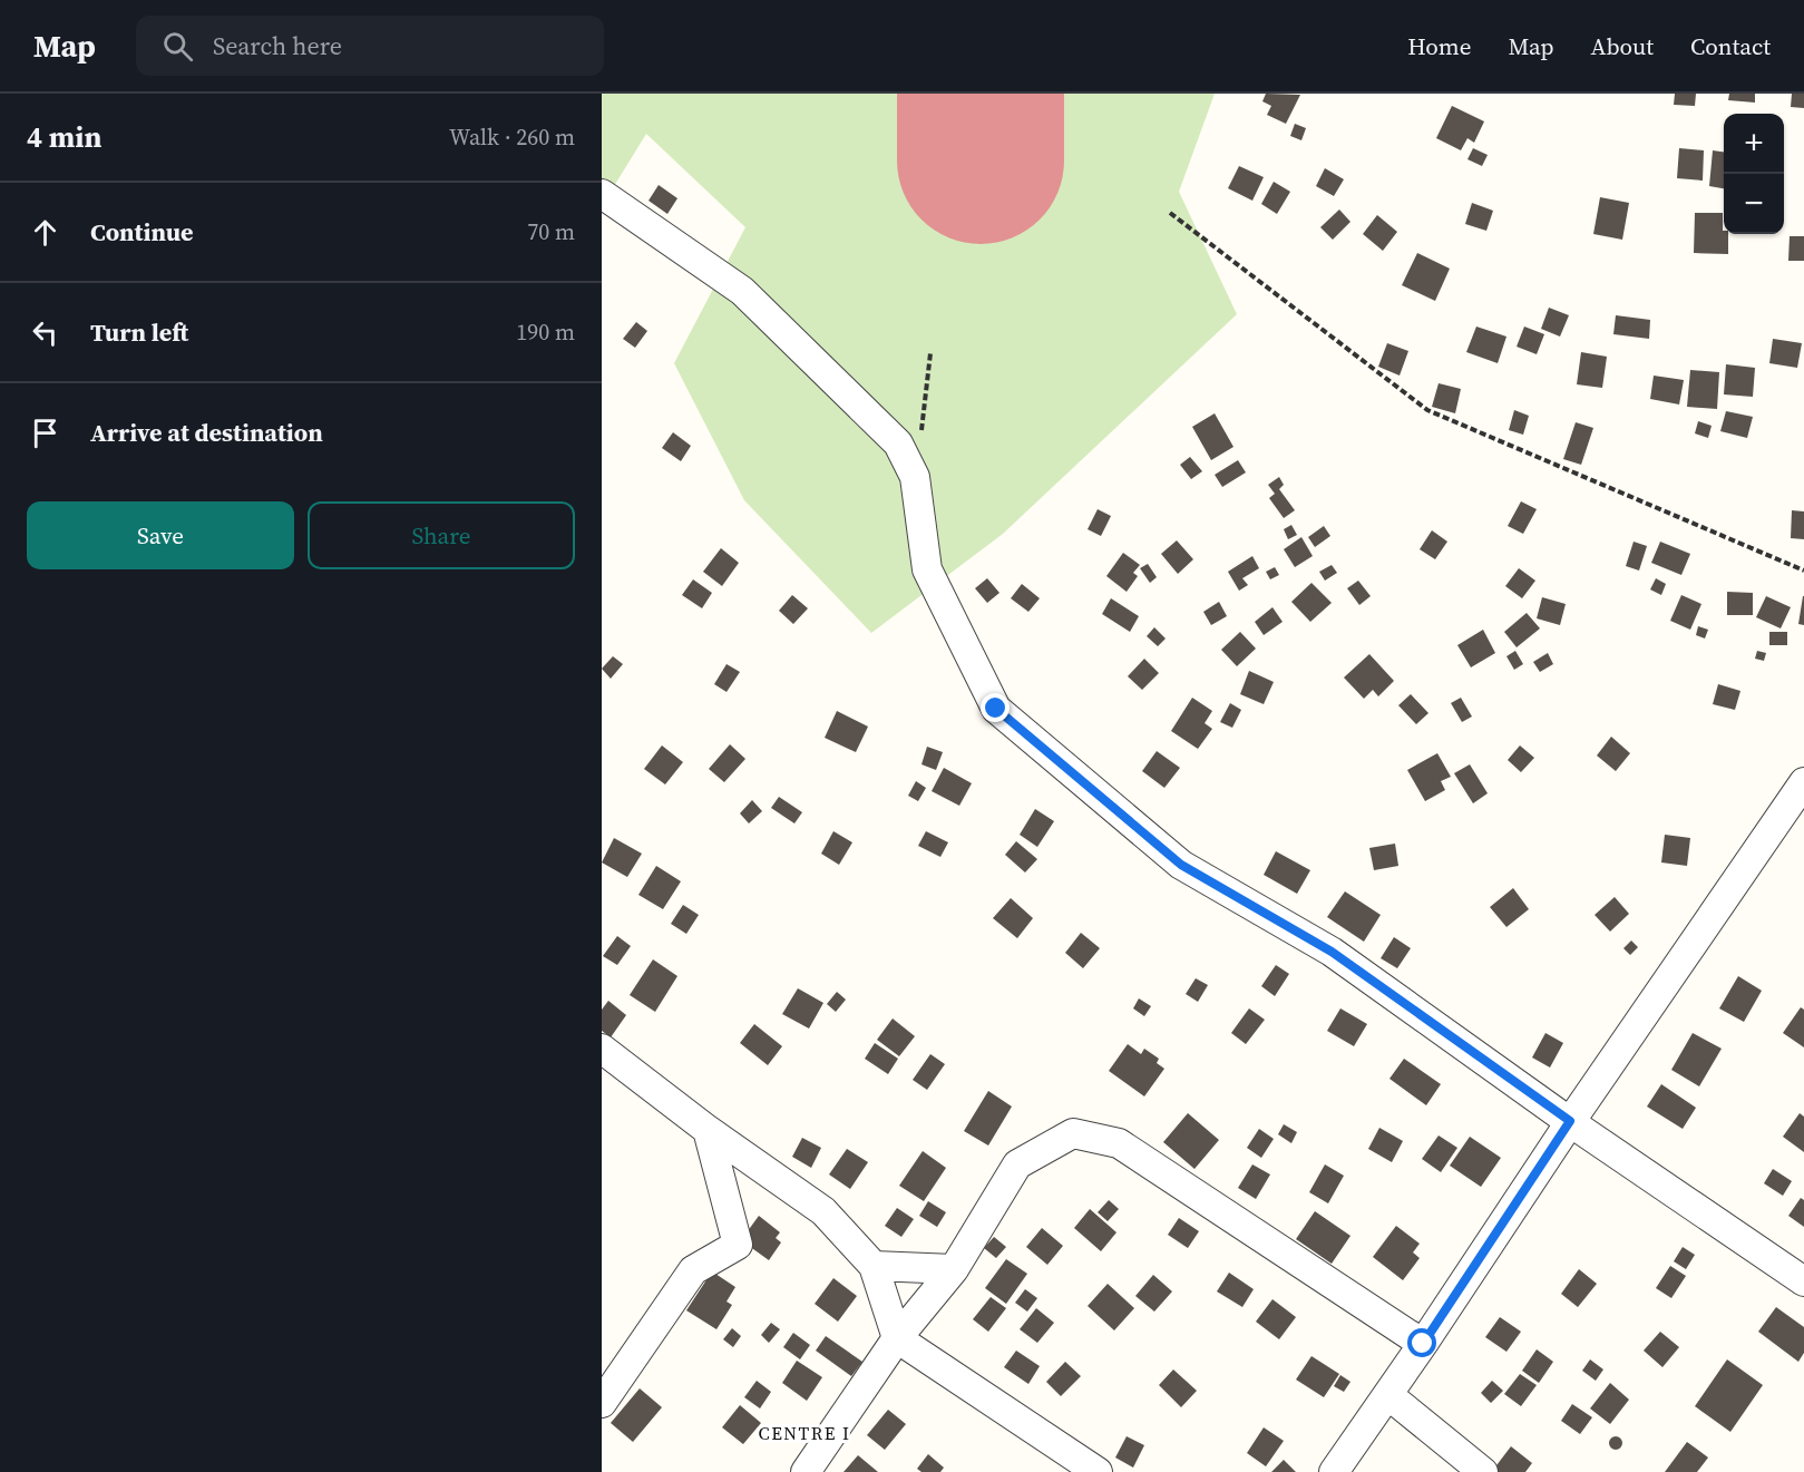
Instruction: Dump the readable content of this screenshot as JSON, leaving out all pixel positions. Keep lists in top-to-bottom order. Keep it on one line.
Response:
{"districts":["CENTRE I"],"page":{"header":"Map","search":"Search here","nav":["Home","Map","About","Contact"],"heading":["4 min","Walk · 260 m"],"map_buttons":["+","−"],"list":[["Continue","70 m"],["Turn left","190 m"],"Arrive at destination"],"buttons":["Save","Share"]}}
